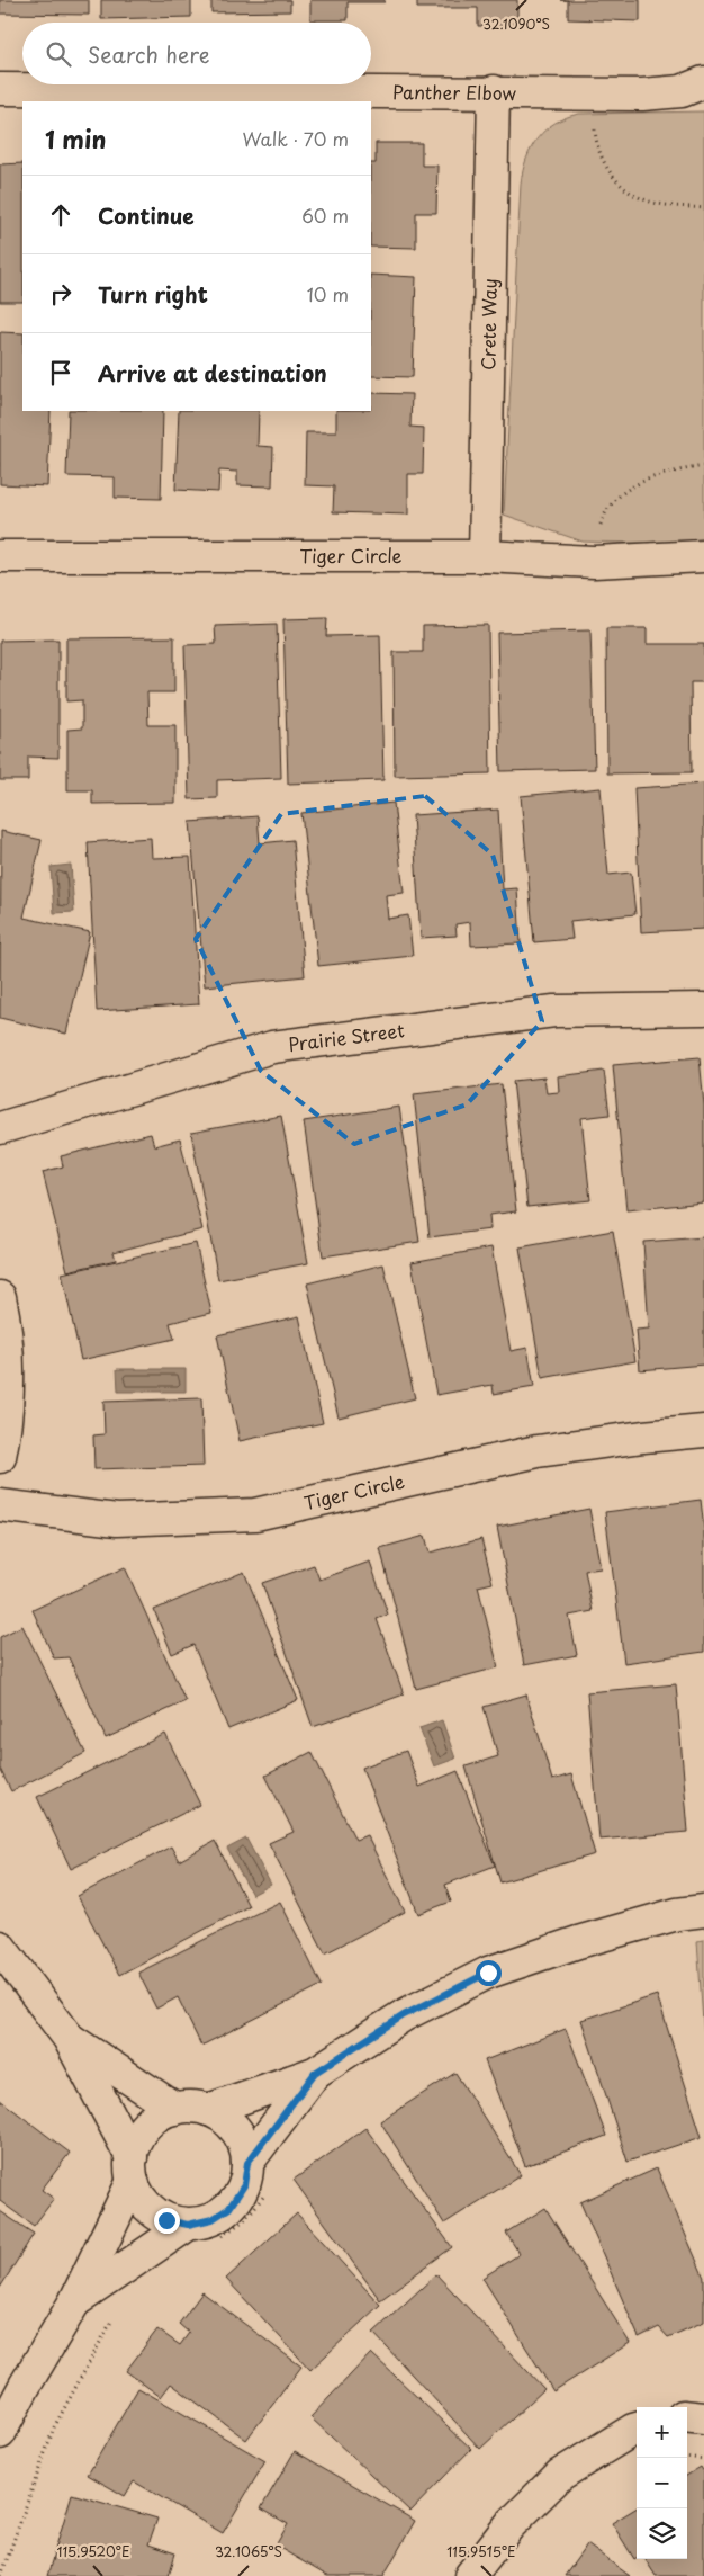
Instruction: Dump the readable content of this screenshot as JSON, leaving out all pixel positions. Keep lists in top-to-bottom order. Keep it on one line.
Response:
{"streets":{"street":["Panther Elbow","Crete Way","Tiger Circle","Prairie Street"]},"crossings":[["Panther Elbow","Crete Way"],["Crete Way","Tiger Circle"]],"page":{"search":"Search here","heading":["1 min","Walk · 70 m"],"list":[["Continue","60 m"],["Turn right","10 m"],"Arrive at destination"],"map_buttons":["+","−"]},"coordinates":["32.1090°S","115.9520°E","32.1065°S","115.9515°E"]}
